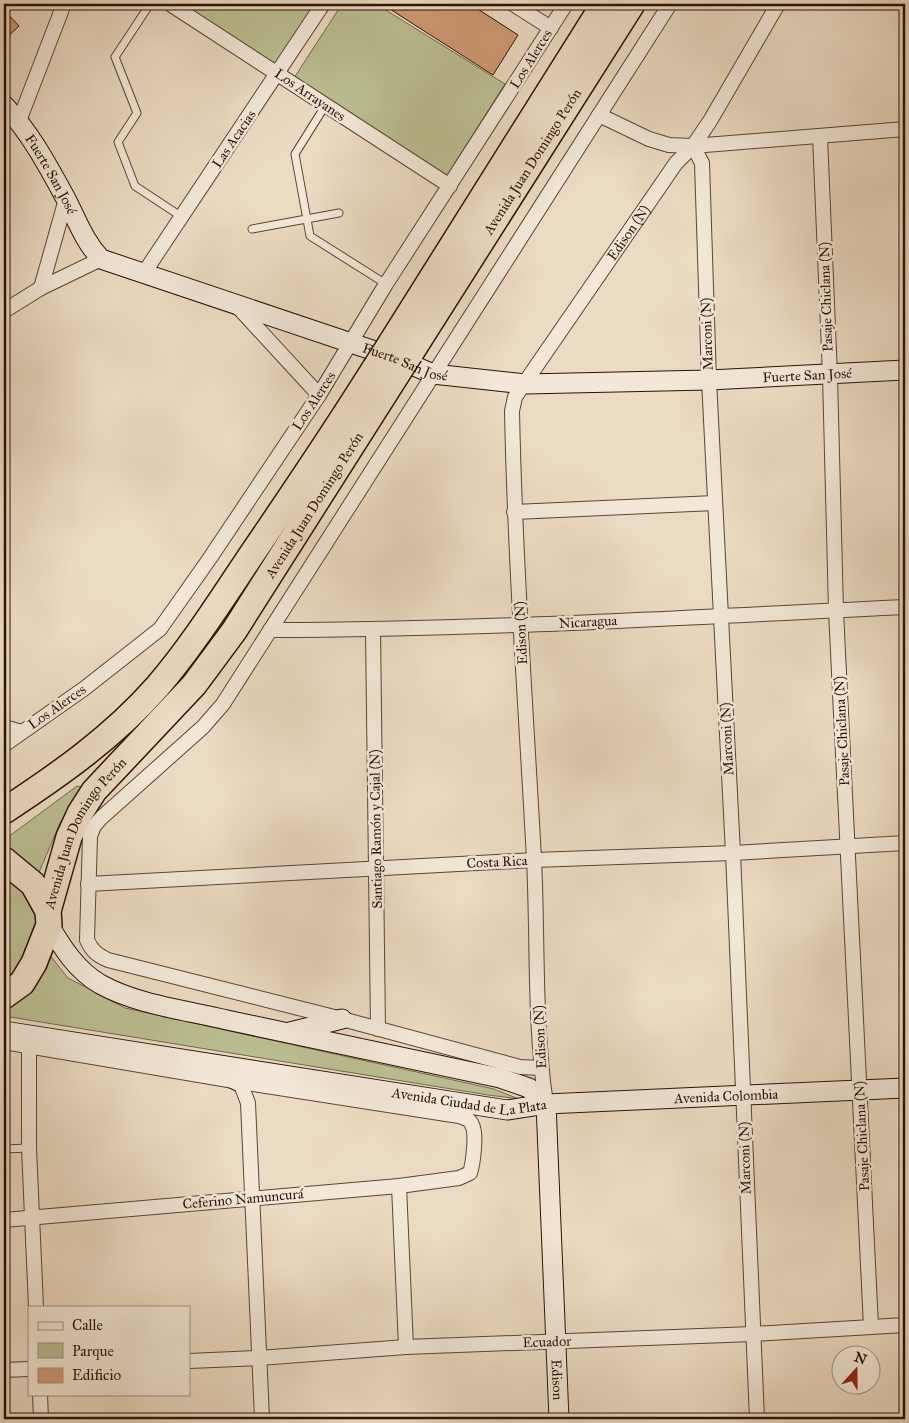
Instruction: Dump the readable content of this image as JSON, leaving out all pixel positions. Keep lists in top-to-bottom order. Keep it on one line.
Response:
{"streets":{"highway":["Avenida Juan Domingo Perón"],"street":["Los Alerces","Los Arrayanes","Las Acacias","Fuerte San José","Edison (N)","Pasaje Chiclana (N)","Marconi (N)","Nicaragua","Santiago Ramón y Cajal (N)","Costa Rica","Avenida Ciudad de La Plata","Avenida Colombia","Ceferino Namuncurá","Ecuador","Edison"]},"crossings":[["Los Alerces","Los Arrayanes"],["Los Alerces","Fuerte San José"],["Los Arrayanes","Las Acacias"],["Las Acacias","Fuerte San José"],["Avenida Juan Domingo Perón","Fuerte San José"],["Avenida Juan Domingo Perón","Nicaragua"],["Avenida Juan Domingo Perón","Costa Rica"],["Avenida Juan Domingo Perón","Avenida Ciudad de La Plata"],["Fuerte San José","Edison (N)"],["Fuerte San José","Pasaje Chiclana (N)"],["Fuerte San José","Marconi (N)"],["Edison (N)","Marconi (N)"],["Edison (N)","Nicaragua"],["Edison (N)","Costa Rica"],["Edison (N)","Avenida Ciudad de La Plata"],["Edison (N)","Avenida Colombia"],["Edison (N)","Ecuador"],["Edison (N)","Edison"],["Pasaje Chiclana (N)","Nicaragua"],["Pasaje Chiclana (N)","Costa Rica"],["Pasaje Chiclana (N)","Avenida Colombia"],["Pasaje Chiclana (N)","Ecuador"],["Marconi (N)","Nicaragua"],["Marconi (N)","Costa Rica"],["Marconi (N)","Avenida Colombia"],["Marconi (N)","Ecuador"],["Nicaragua","Santiago Ramón y Cajal (N)"],["Santiago Ramón y Cajal (N)","Costa Rica"],["Avenida Ciudad de La Plata","Avenida Colombia"],["Avenida Ciudad de La Plata","Ceferino Namuncurá"],["Ecuador","Edison"]],"legend":["Calle","Parque","Edificio"],"north":"top"}
